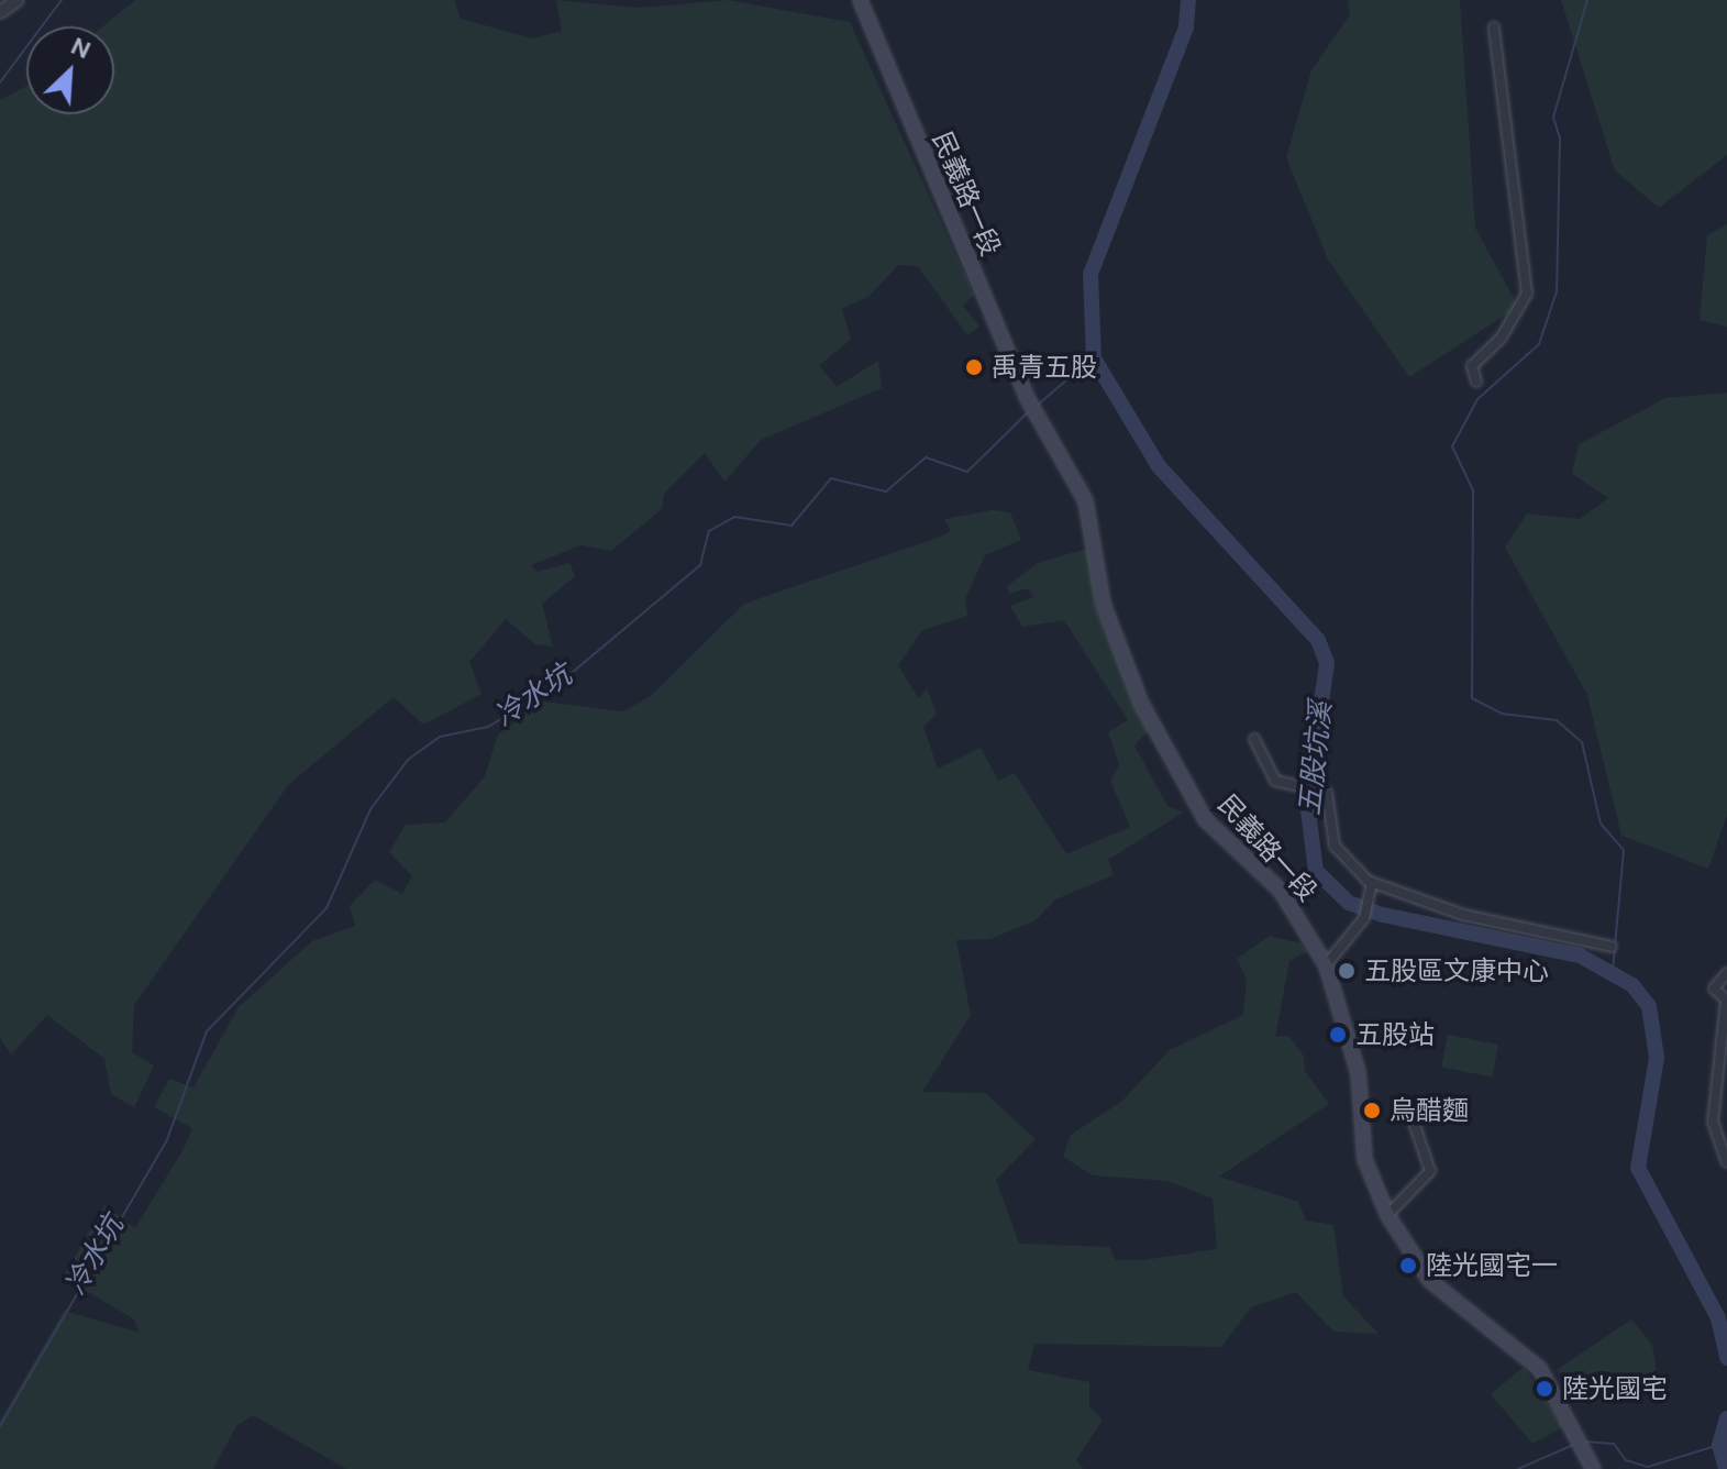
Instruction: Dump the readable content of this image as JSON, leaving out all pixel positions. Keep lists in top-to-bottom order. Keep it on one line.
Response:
{"streets":{"main road":["民義路一段"]},"water":["冷水坑","五股坑溪"],"places":["禹青五股","五股區文康中心","五股站","烏醋麵","陸光國宅一","陸光國宅"],"north":"top right"}
